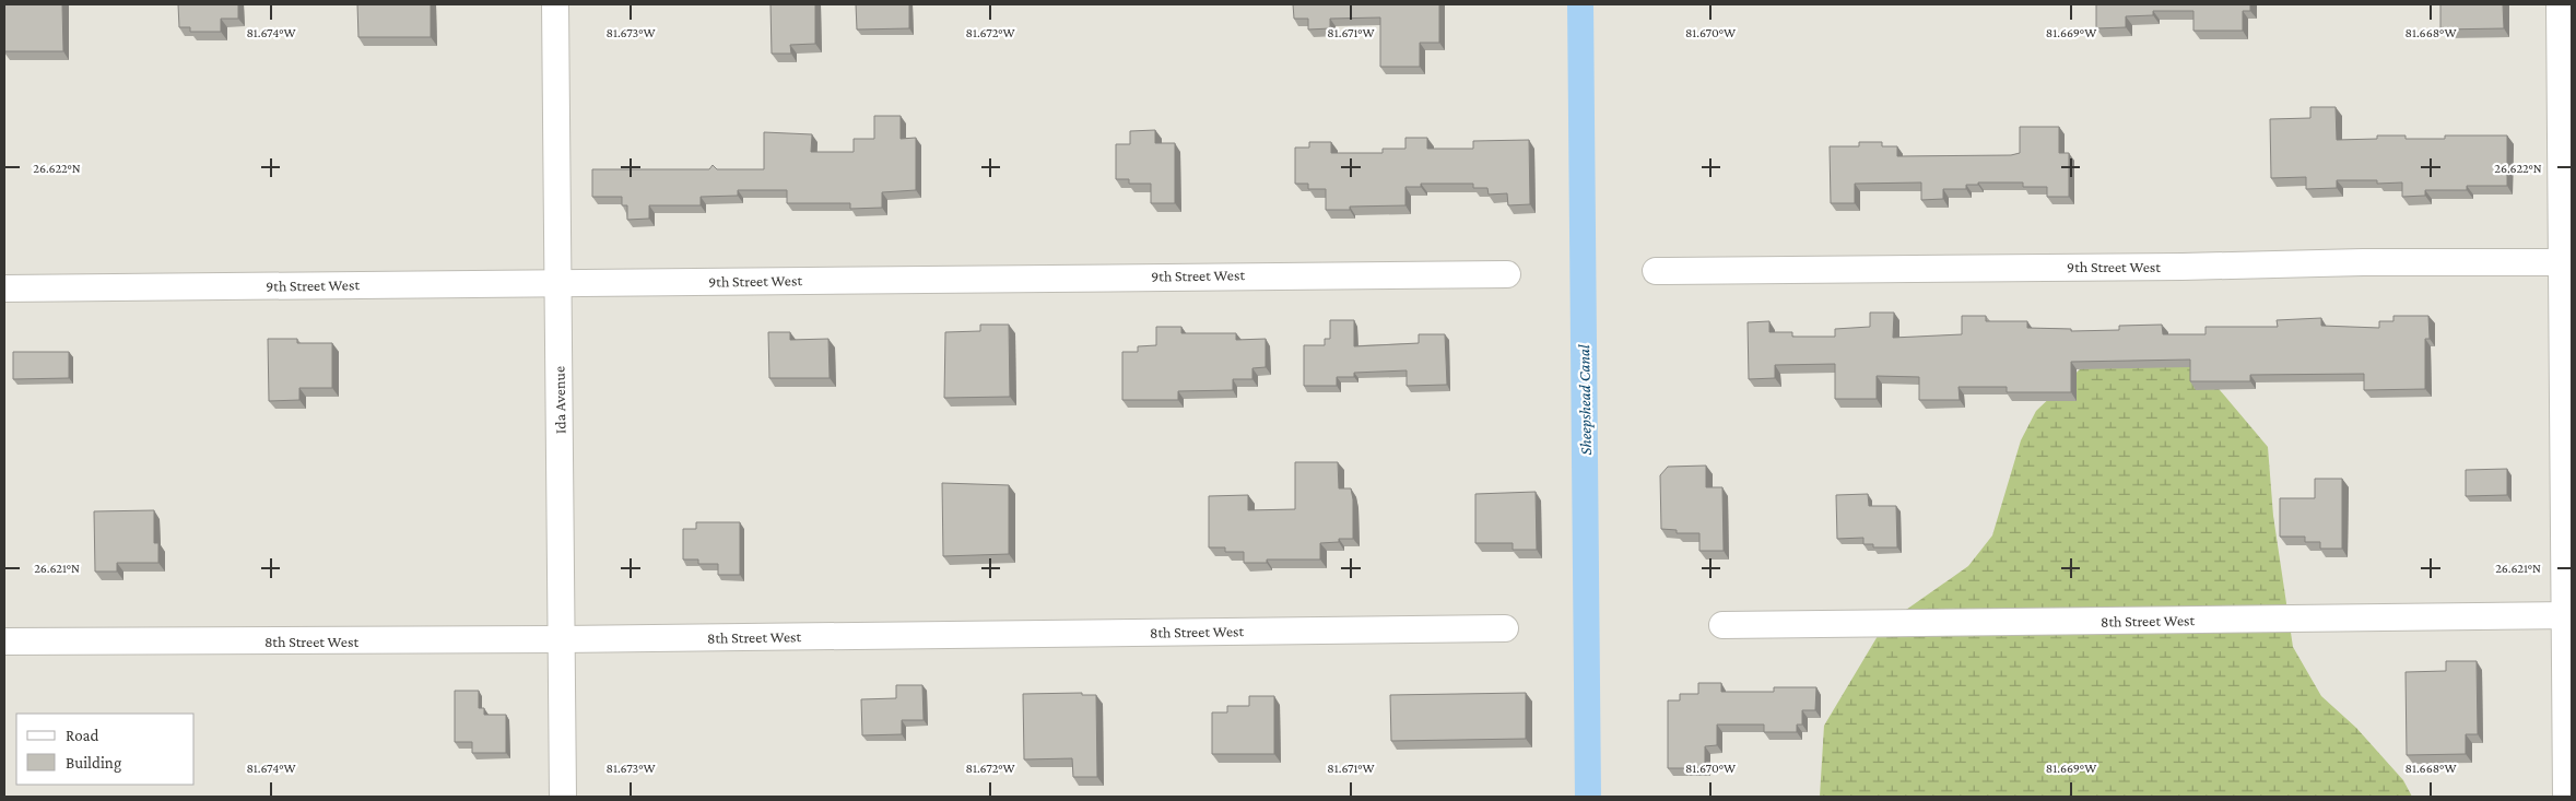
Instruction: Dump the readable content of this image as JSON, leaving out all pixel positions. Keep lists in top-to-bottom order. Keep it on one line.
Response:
{"streets":{"street":["9th Street West","Ida Avenue","8th Street West"]},"crossings":[["9th Street West","Ida Avenue"],["Ida Avenue","8th Street West"]],"water":["Sheepshead Canal"],"legend":["Road","Building"],"coordinates":["81.674°W","81.673°W","81.672°W","81.671°W","81.670°W","81.669°W","81.668°W","26.622°N","26.621°N"]}
